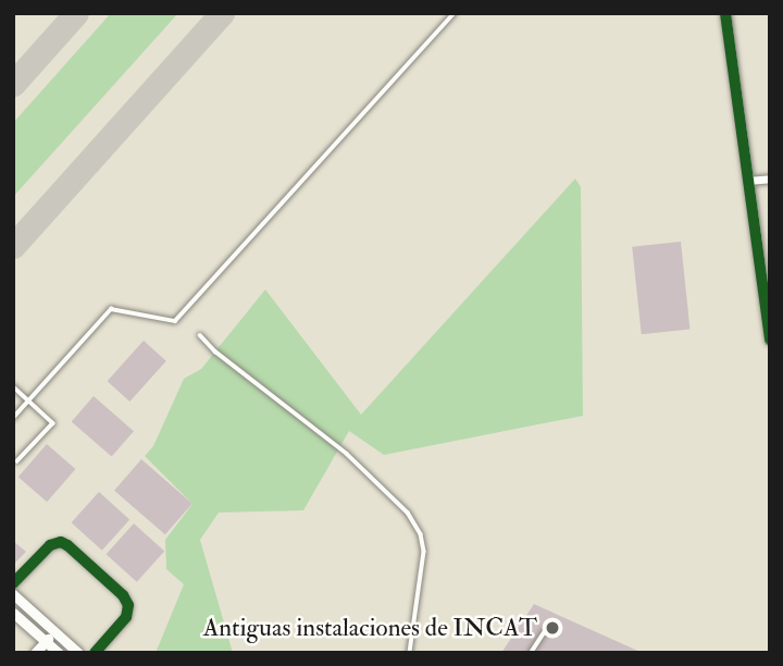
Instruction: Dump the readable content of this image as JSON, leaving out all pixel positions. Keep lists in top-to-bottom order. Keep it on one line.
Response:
{"places":["Antiguas instalaciones de INCAT"]}
